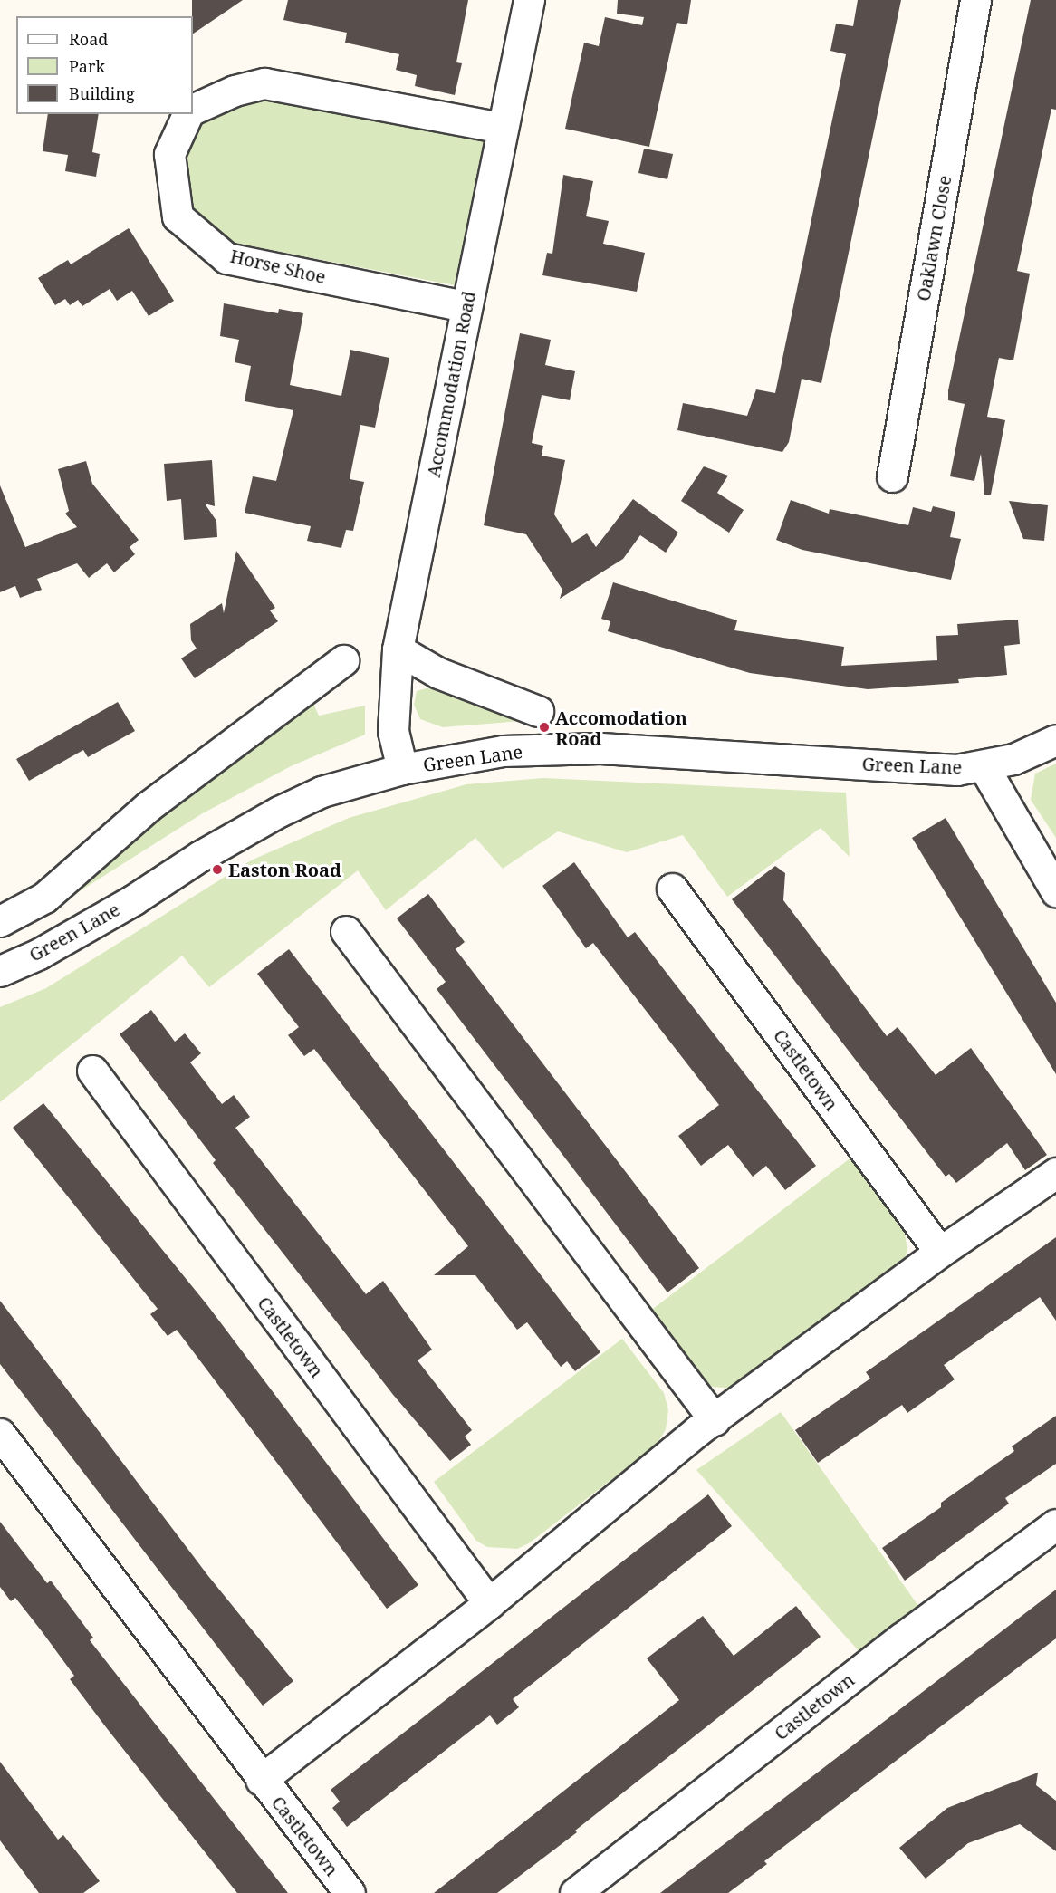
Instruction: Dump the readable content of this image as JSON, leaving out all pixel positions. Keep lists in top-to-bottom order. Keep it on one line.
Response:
{"streets":{"street":["Oaklawn Close","Horse Shoe","Accommodation Road","Green Lane","Castletown"]},"crossings":[["Horse Shoe","Accommodation Road"],["Accommodation Road","Green Lane"]],"places":["Accomodation Road","Easton Road"],"legend":["Road","Park","Building"]}
